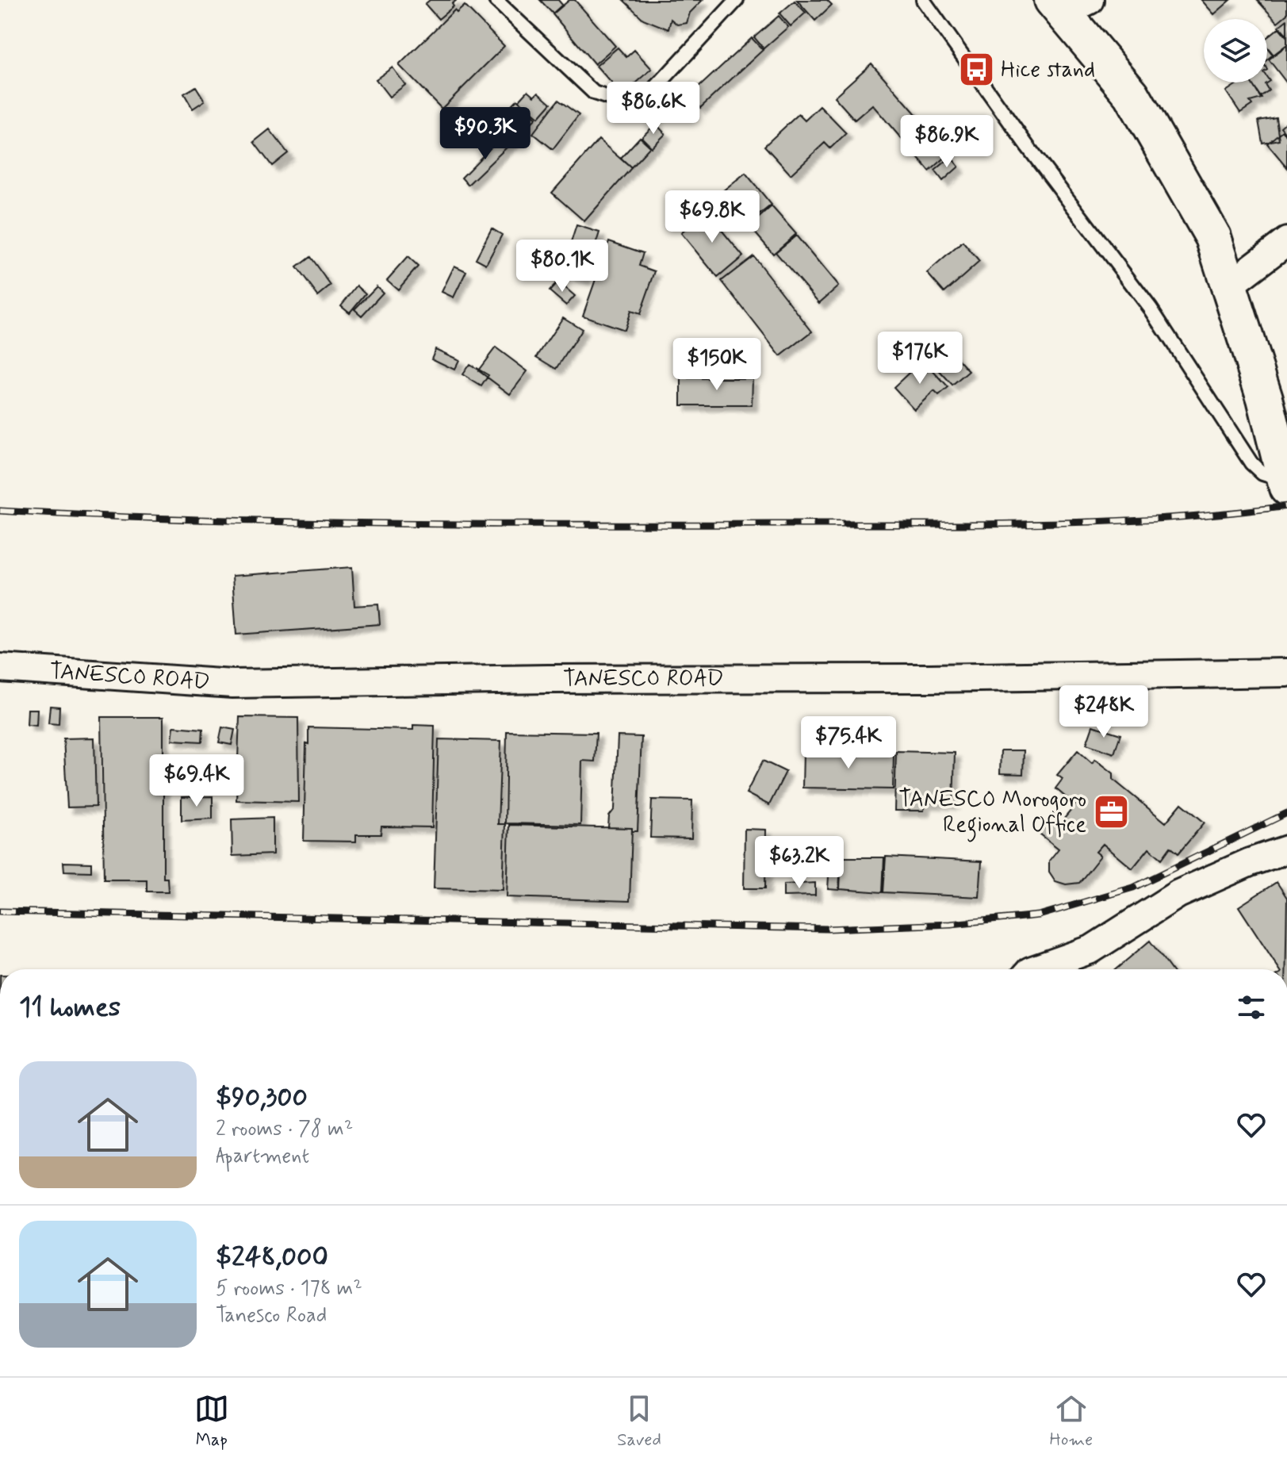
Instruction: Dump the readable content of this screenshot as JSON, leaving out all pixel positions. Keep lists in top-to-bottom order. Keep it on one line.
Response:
{"streets":{"street":["TANESCO ROAD"]},"places":{"bus stop":["Hice stand"],"office":["TANESCO Morogoro Regional Office"]},"page":{"price":["$86.6K","$90.3K","$86.9K","$69.8K","$80.1K","$176K","$150K","$248K","$75.4K","$69.4K","$63.2K"],"heading":"11 homes","list":[{"name":"$90,300","note":"2 rooms · 78 m² · Apartment"},{"name":"$248,000","note":"5 rooms · 178 m² · Tanesco Road"}],"tabs":["Map","Saved","Home"]}}
